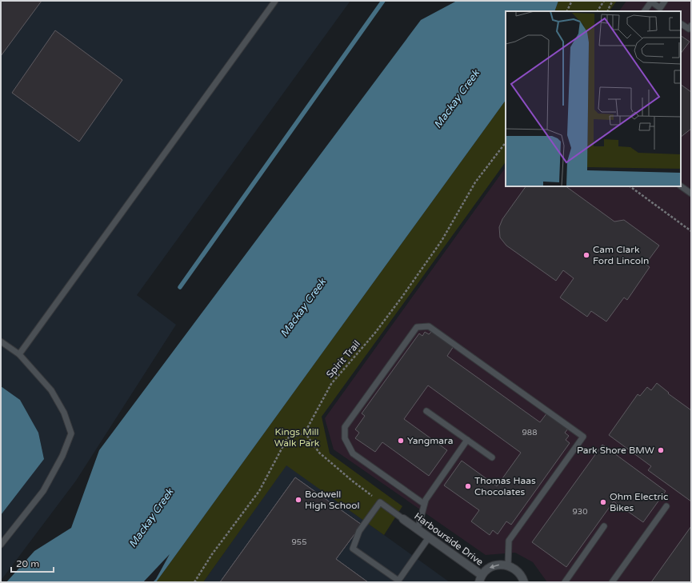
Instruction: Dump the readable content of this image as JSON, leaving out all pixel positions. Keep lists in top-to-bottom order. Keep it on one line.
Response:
{"streets":{"street":["Harbourside Drive"],"path":["Spirit Trail"]},"water":["Mackay Creek"],"parks":["Kings Mill Walk Park"],"places":["Cam Clark Ford Lincoln","Yangmara","Park Shore BMW","Thomas Haas Chocolates","Bodwell High School","Ohm Electric Bikes"],"house_numbers":["988","930","955"],"scale_bar":"20 m"}
